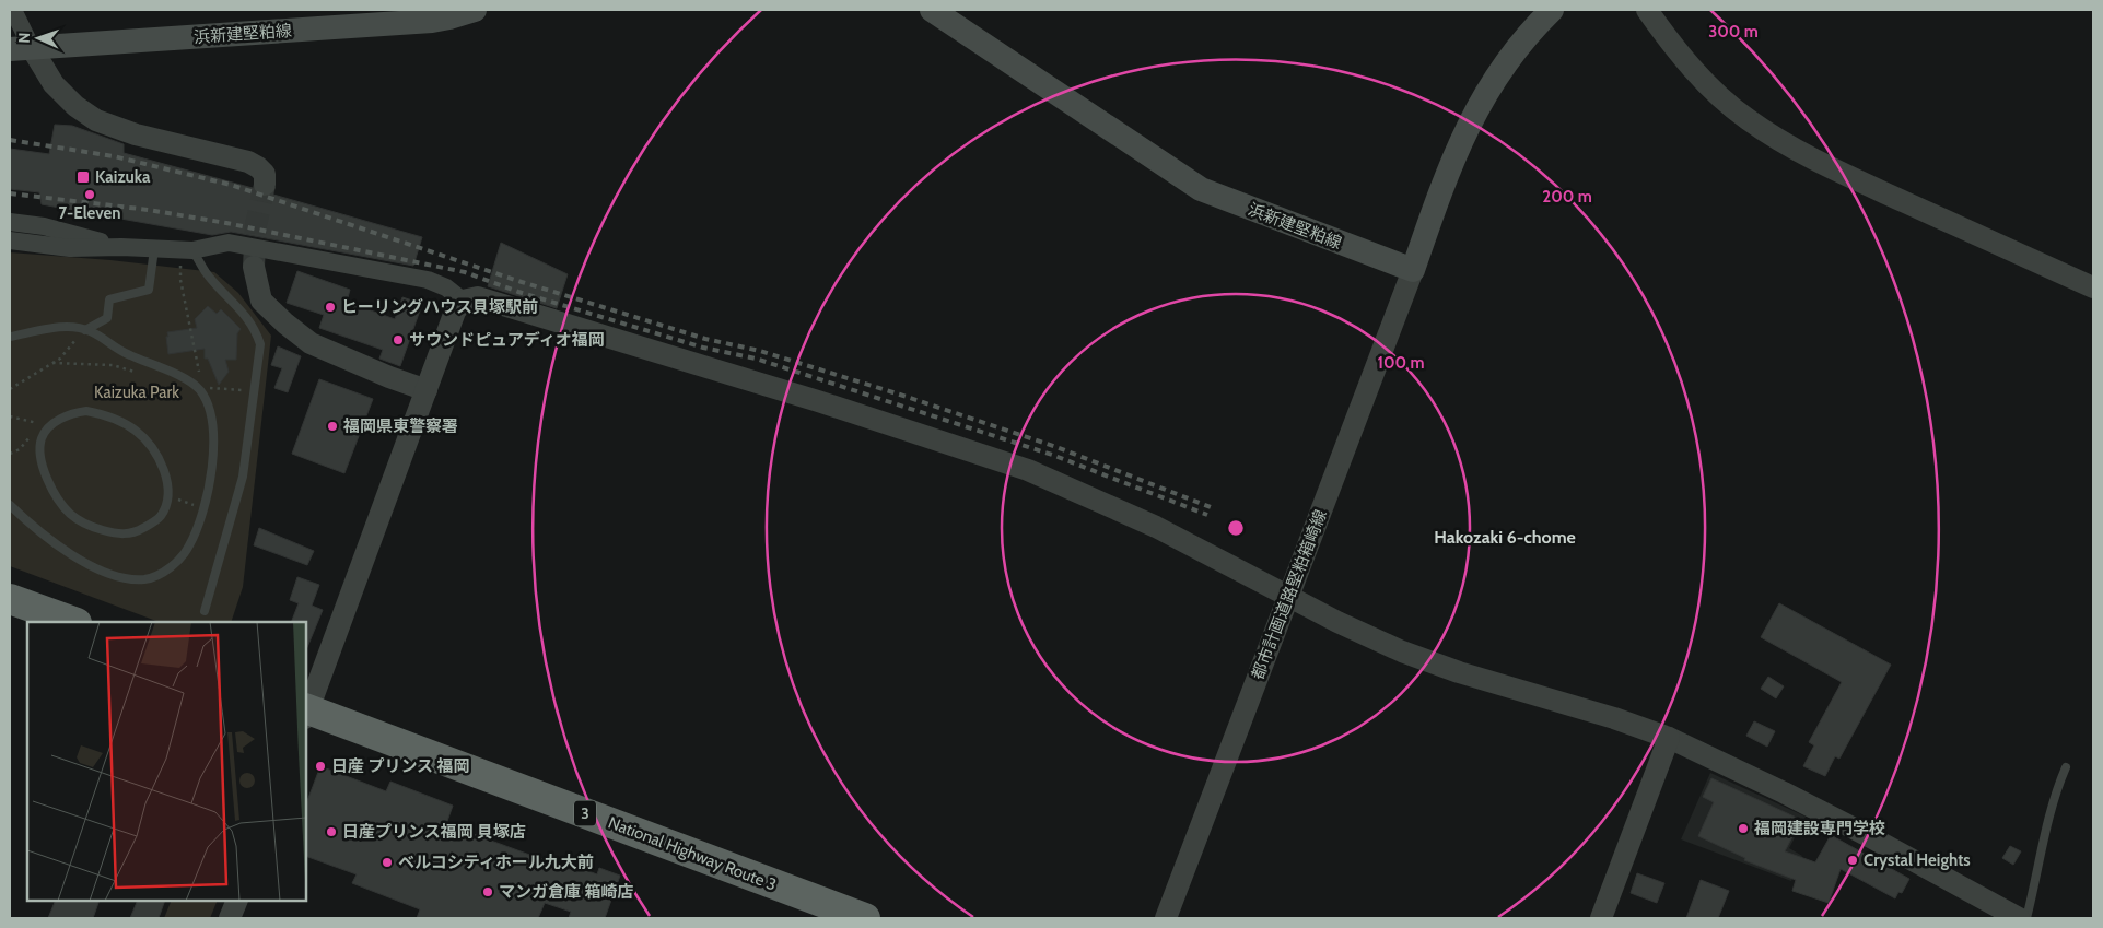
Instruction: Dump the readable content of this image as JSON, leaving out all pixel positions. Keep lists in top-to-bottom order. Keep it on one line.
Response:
{"streets":{"highway":["3","National Highway Route 3"],"main road":["浜新建堅粕線"],"street":["都市計画道路堅粕箱崎線"]},"crossings":[["浜新建堅粕線","都市計画道路堅粕箱崎線"]],"districts":["Hakozaki 6-chome"],"parks":["Kaizuka Park"],"places":{"transit":["Kaizuka"],"other":["7-Eleven","ヒーリングハウス貝塚駅前","サウンドピュアディオ福岡","福岡県東警察署","日産 プリンス 福岡","福岡建設専門学校","日産プリンス福岡 貝塚店","Crystal Heights","ベルコシティホール九大前","マンガ倉庫 箱崎店"]},"north":"left","rings":["300 m","200 m","100 m"]}
